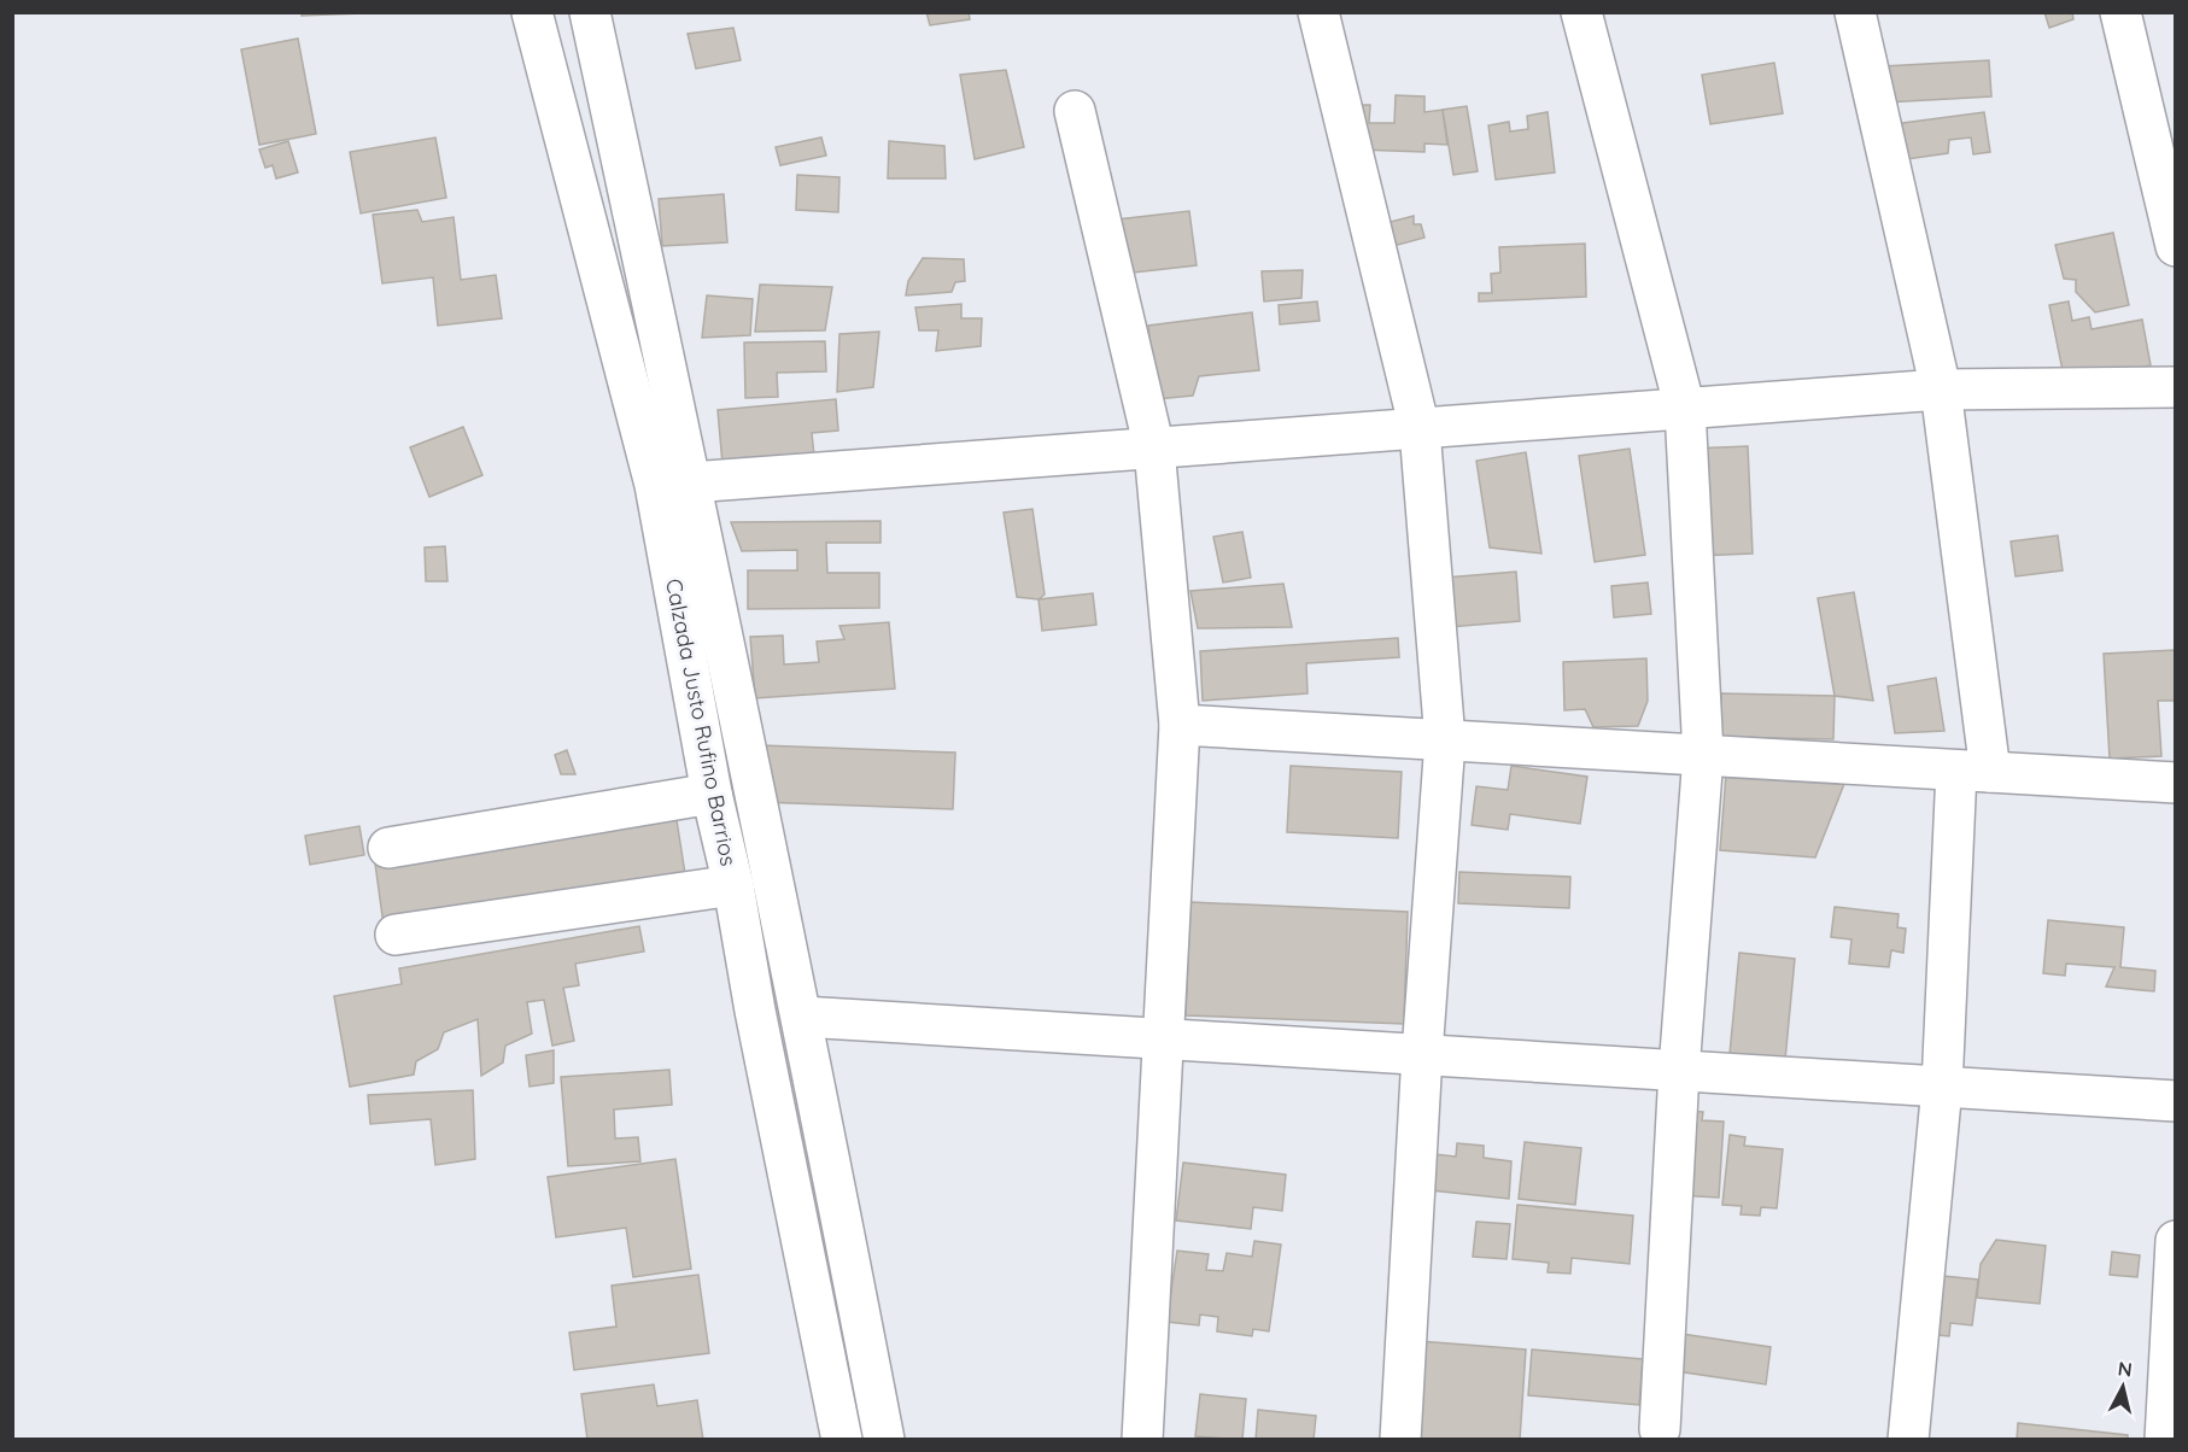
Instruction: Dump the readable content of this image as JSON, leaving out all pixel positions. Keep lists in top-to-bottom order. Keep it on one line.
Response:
{"streets":{"street":["Calzada Justo Rufino Barrios"]},"north":"top"}
